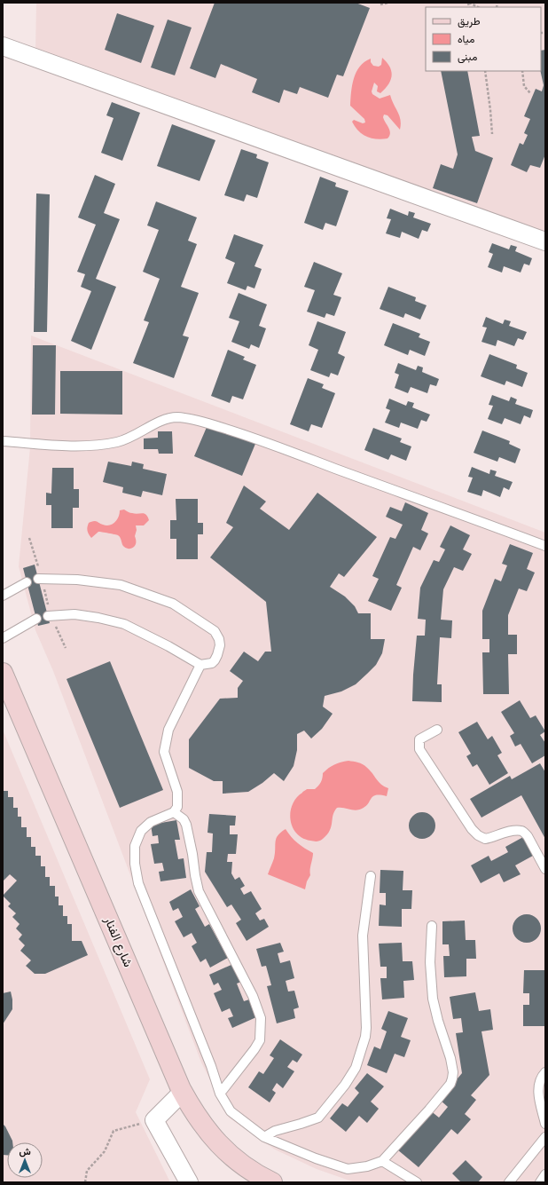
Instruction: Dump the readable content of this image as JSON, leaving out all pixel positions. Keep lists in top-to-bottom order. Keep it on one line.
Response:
{"streets":{"street":["شارع الفنار"]},"legend":["طريق","مياه","مبنى"],"north":"top"}
